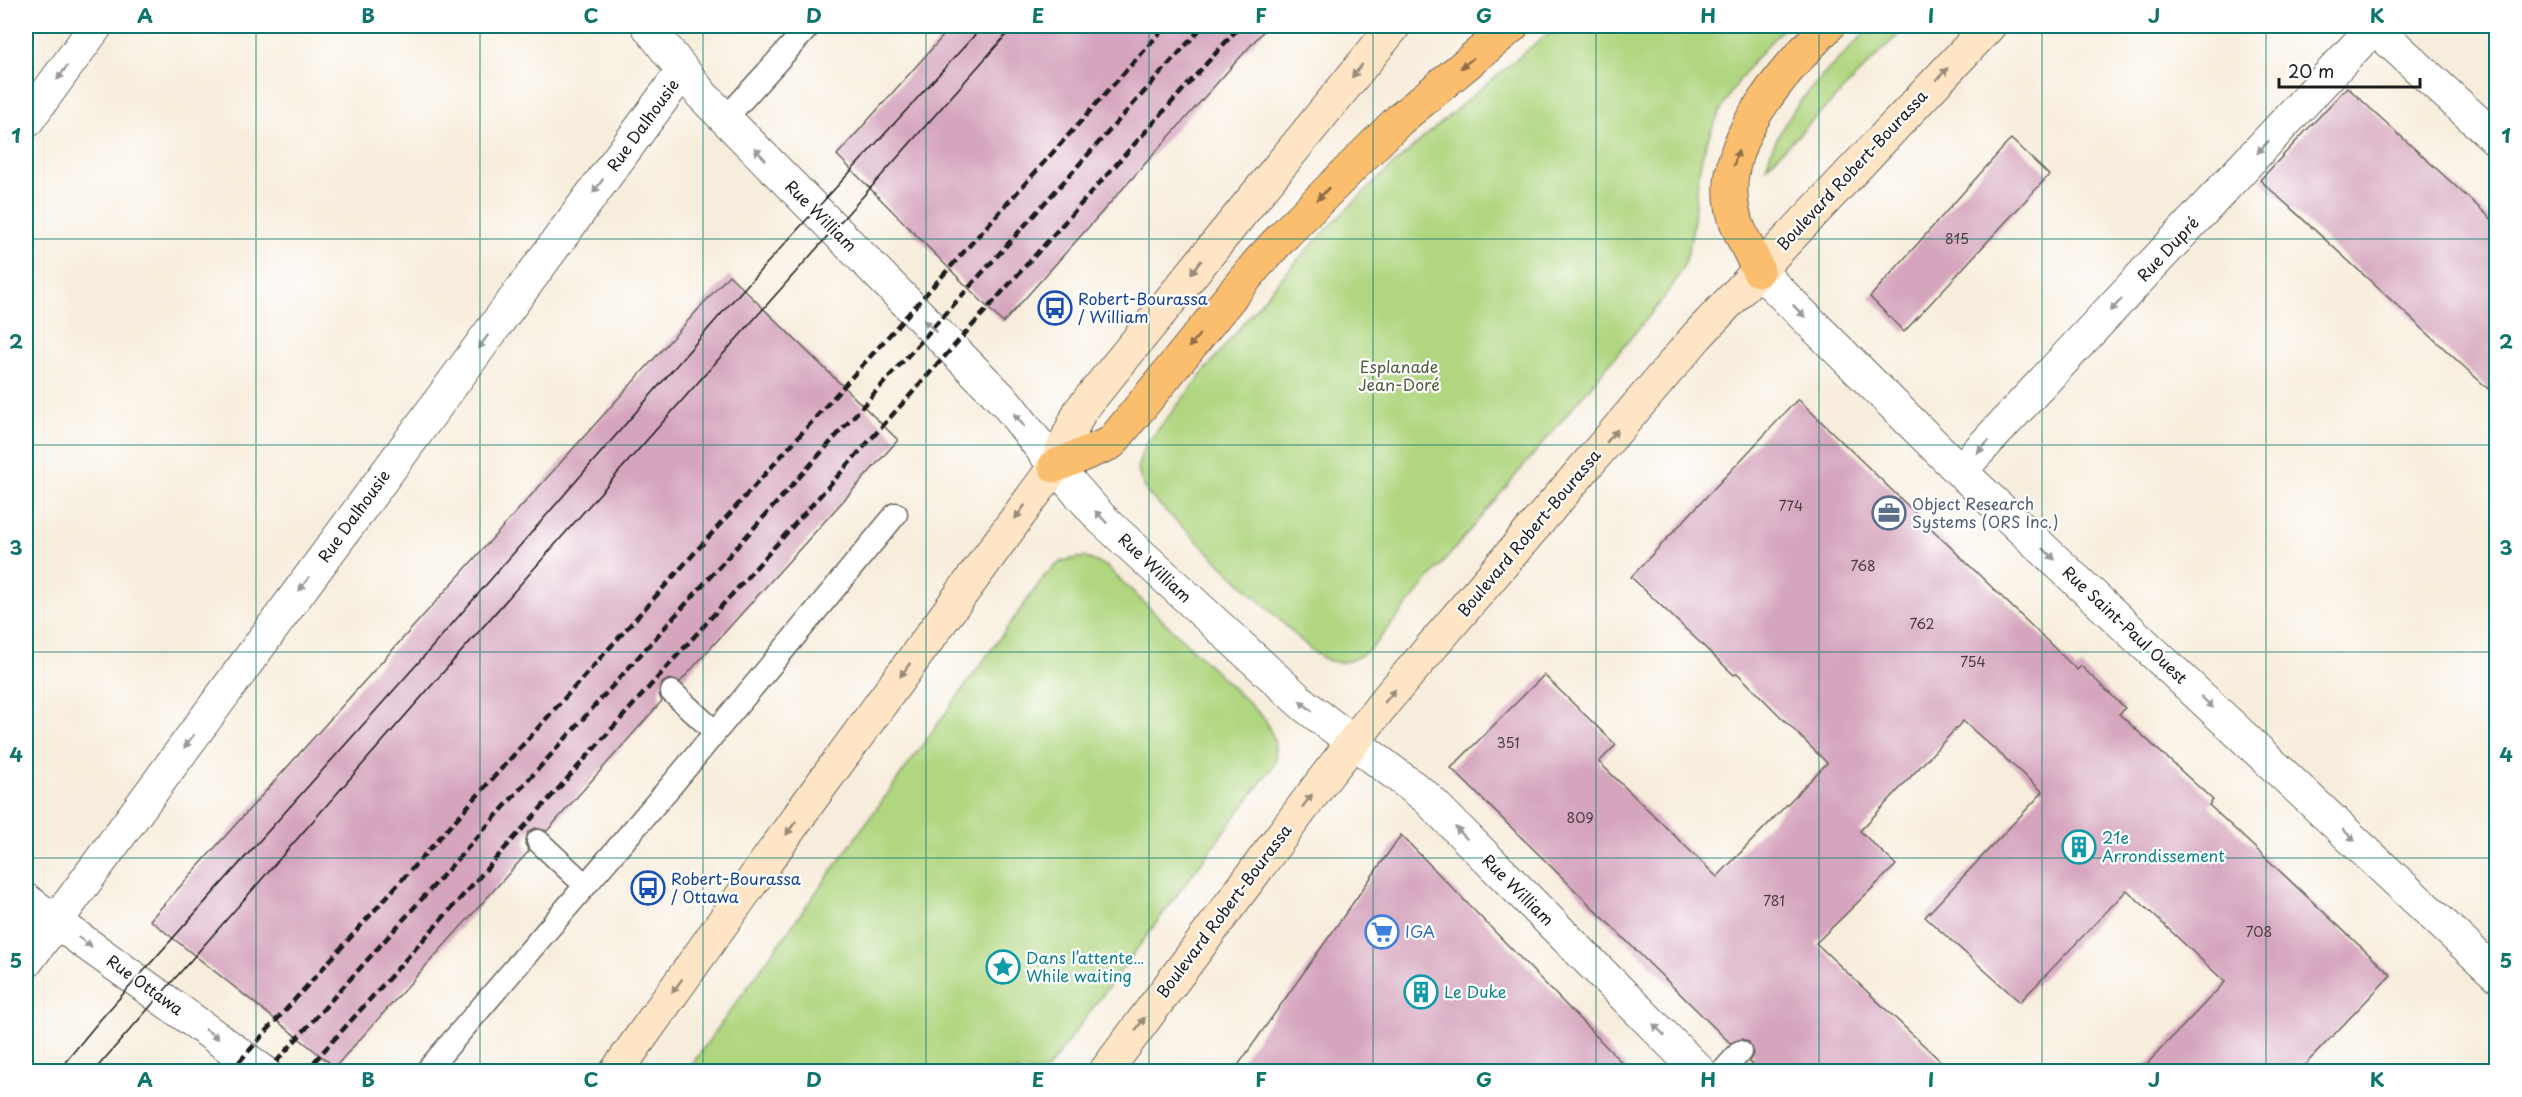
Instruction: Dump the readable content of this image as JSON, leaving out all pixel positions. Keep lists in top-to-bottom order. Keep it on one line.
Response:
{"streets":{"main road":["Boulevard Robert-Bourassa"],"street":["Rue Dalhousie","Rue William","Rue Dupré","Rue Saint-Paul Ouest","Rue Ottawa"]},"crossings":[["Rue Dalhousie","Rue William"],["Rue Dalhousie","Rue Ottawa"],["Boulevard Robert-Bourassa","Rue William"],["Boulevard Robert-Bourassa","Rue Saint-Paul Ouest"],["Rue Dupré","Rue Saint-Paul Ouest"]],"one_way":["Rue Dalhousie","Boulevard Robert-Bourassa","Rue William","Rue Dupré","Rue Saint-Paul Ouest","Rue Ottawa"],"parks":["Esplanade Jean-Doré"],"places":{"bus stop":["Robert-Bourassa / William","Robert-Bourassa / Ottawa"],"office":["Object Research Systems (ORS Inc.)"],"building":["21e Arrondissement","Le Duke"],"supermarket":["IGA"],"place":["Dans l’attente… While waiting"]},"house_numbers":["815","774","768","762","754","351","809","781","708"],"scale_bar":"20 m","grid":{"columns":["A","B","C","D","E","F","G","H","I","J","K"],"rows":["1","2","3","4","5"]}}
